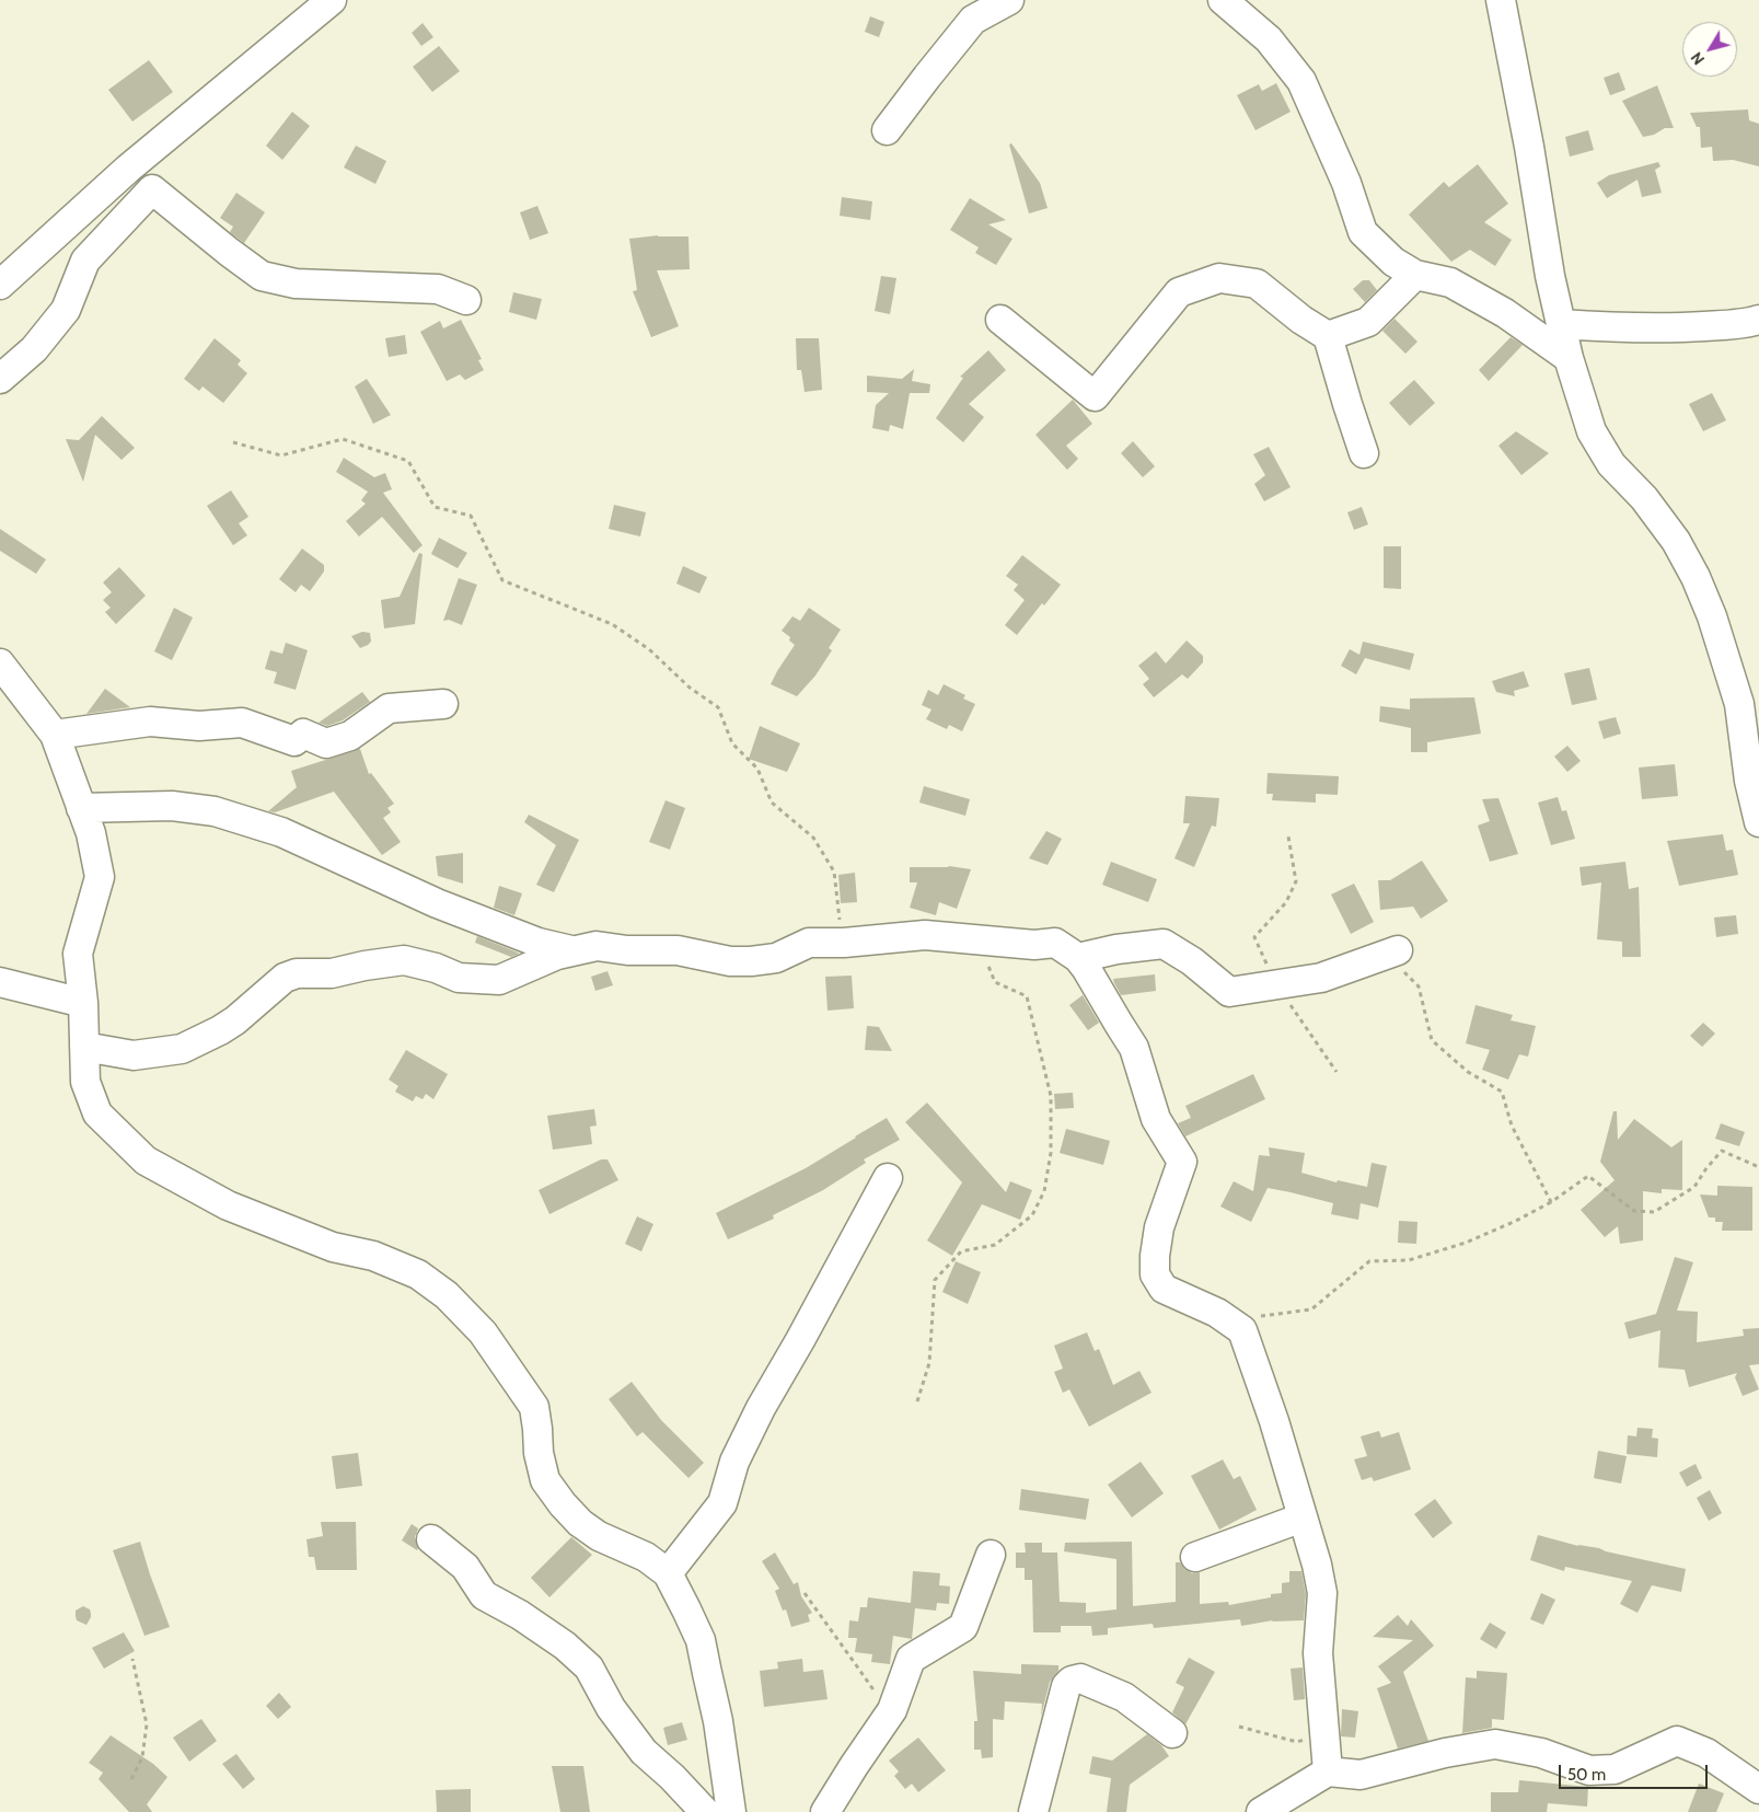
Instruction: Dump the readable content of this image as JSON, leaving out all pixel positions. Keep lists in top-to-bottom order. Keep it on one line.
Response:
{"scale_bar":"50 m","north":"bottom left"}
